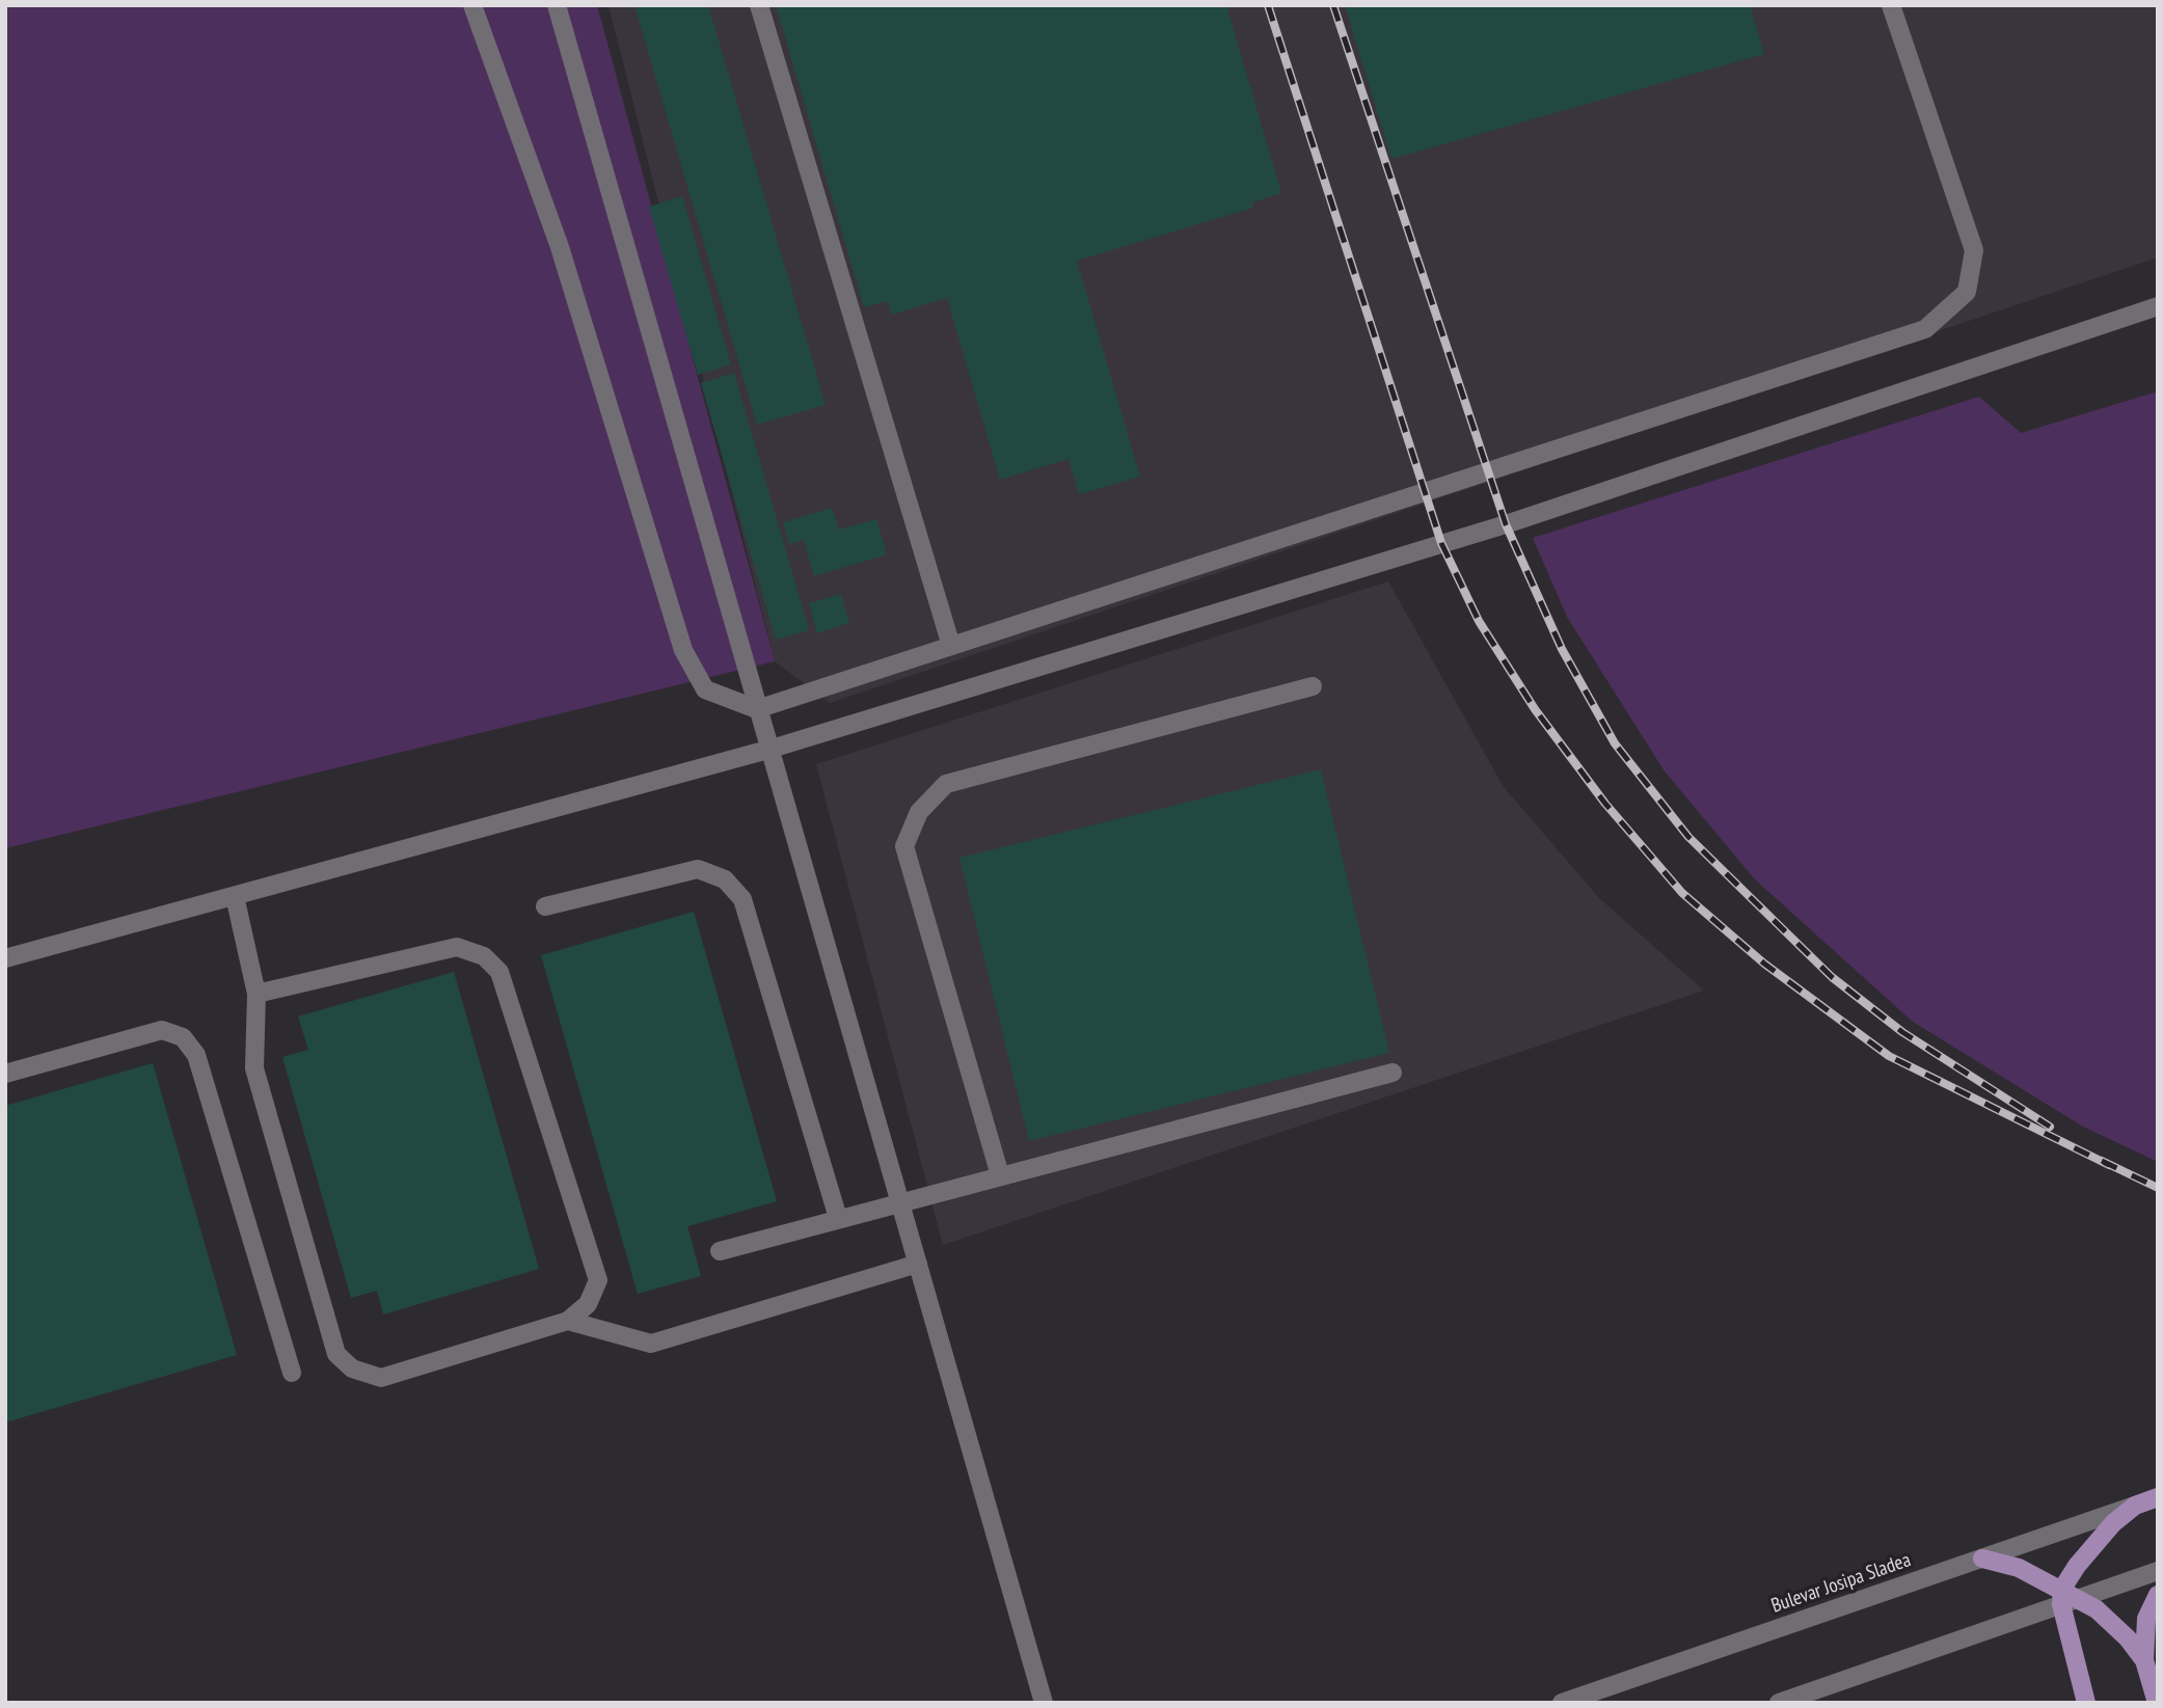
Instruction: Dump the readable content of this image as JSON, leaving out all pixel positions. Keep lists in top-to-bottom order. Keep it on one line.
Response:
{"streets":{"street":["Bulevar Josipa Sladea"]}}
